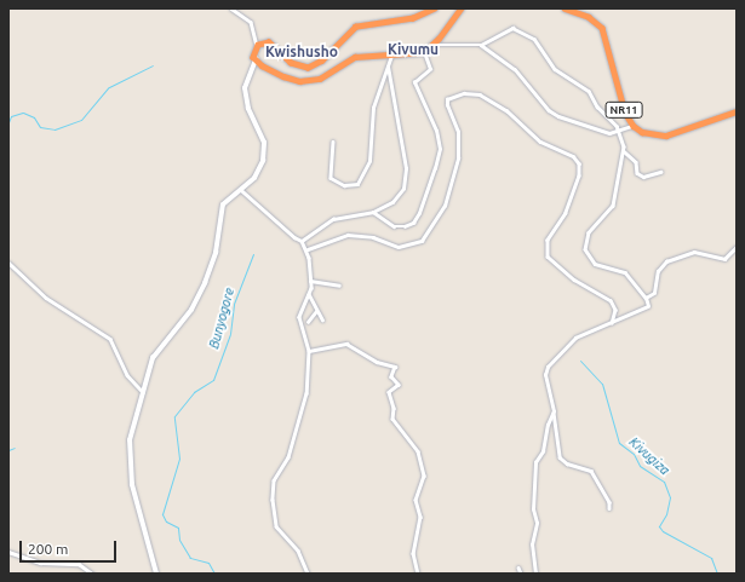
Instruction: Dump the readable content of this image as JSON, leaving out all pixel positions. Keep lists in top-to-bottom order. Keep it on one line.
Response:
{"streets":{"highway":["NR11"]},"districts":["Kivumu","Kwishusho"],"water":["Bunyogore","Kivugiza"],"scale_bar":"200 m"}
